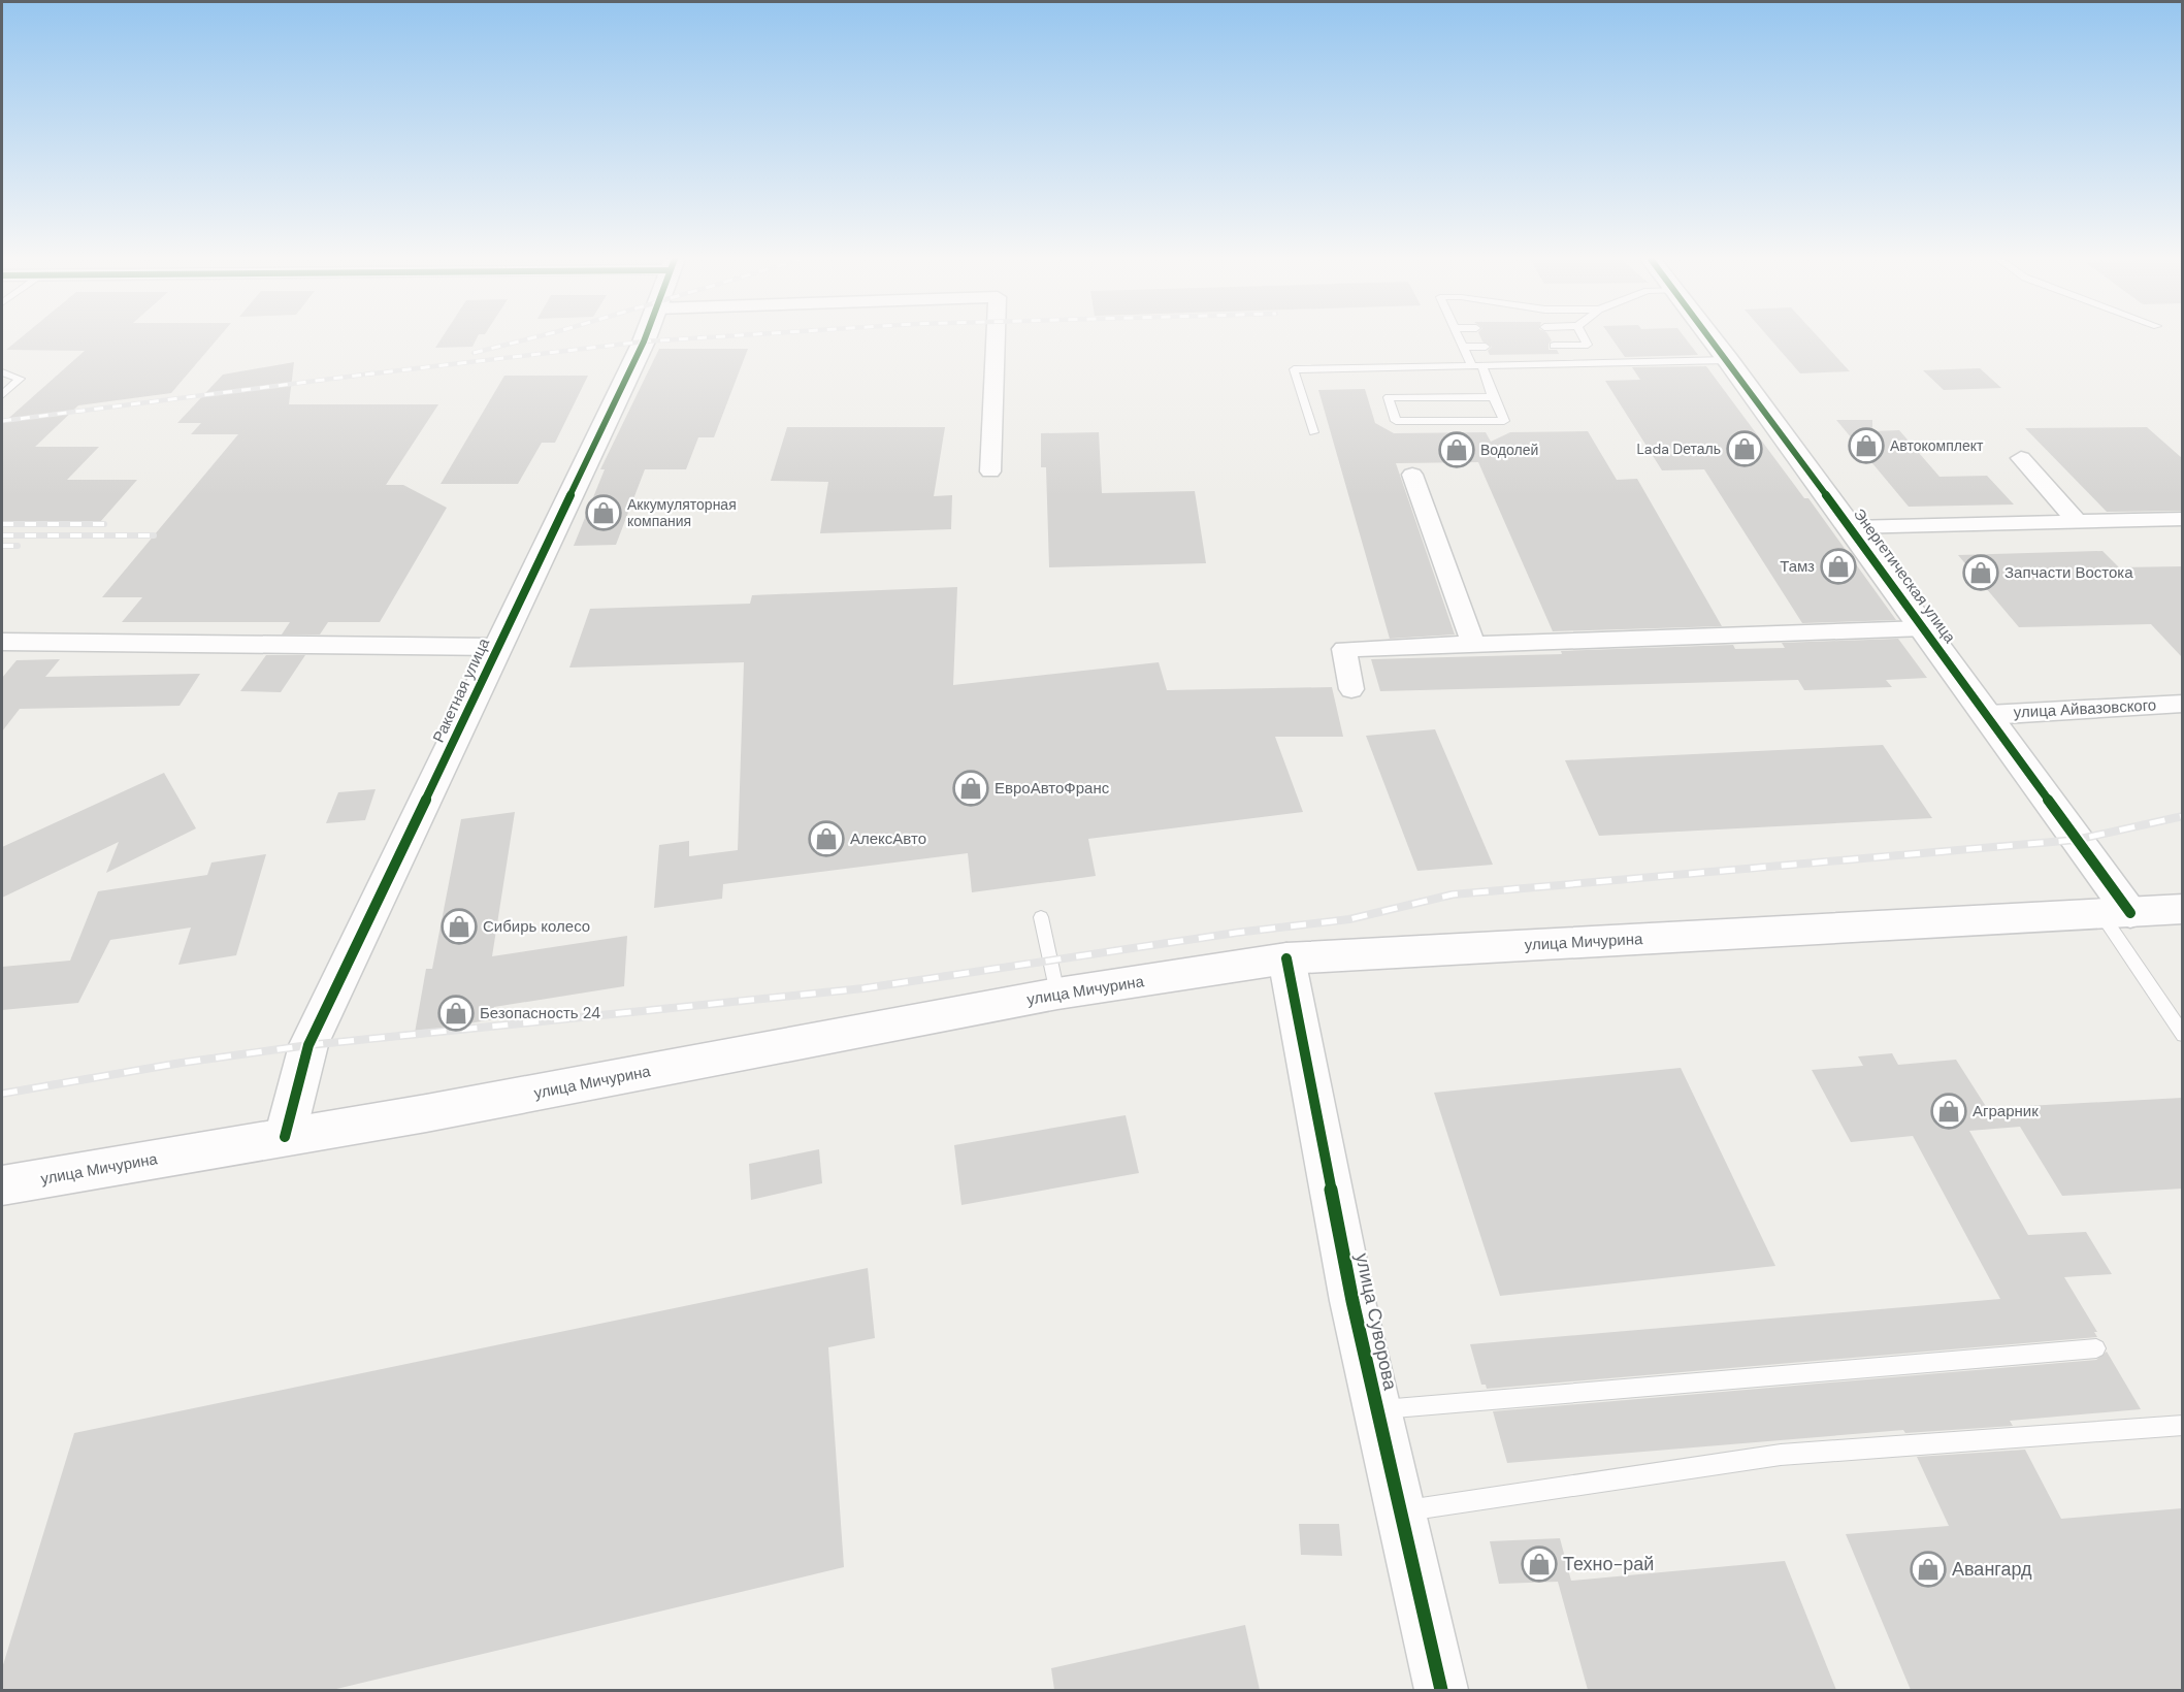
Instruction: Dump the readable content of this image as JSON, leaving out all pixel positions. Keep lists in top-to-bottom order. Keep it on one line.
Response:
{"streets":{"street":["Энергетическая улица","Ракетная улица","улица Айвазовского","улица Мичурина","улица Суворова"]},"crossings":[["Энергетическая улица","улица Айвазовского"],["Энергетическая улица","улица Мичурина"],["Ракетная улица","улица Мичурина"],["улица Мичурина","улица Суворова"]],"places":{"shop":["Автокомплект","Lada Dеталь","Водолей","Аккумуляторная компания","Тамз","Запчасти Востока","ЕвроАвтоФранс","АлексАвто","Сибирь колесо","Безопасность 24","Аграрник","Техно-рай","Авангард"]}}
